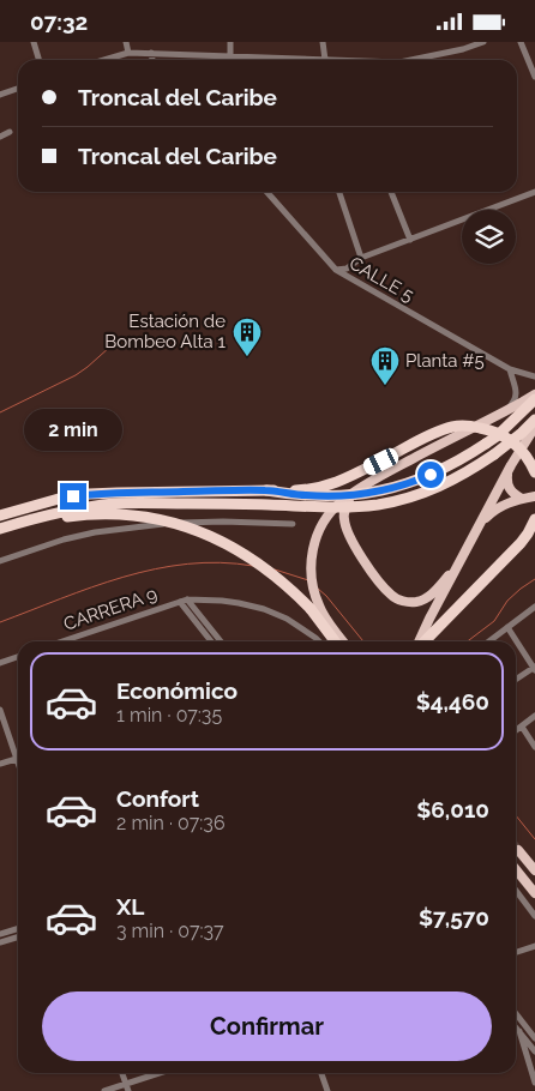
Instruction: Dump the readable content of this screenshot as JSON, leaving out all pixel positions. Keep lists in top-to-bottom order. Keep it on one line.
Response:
{"streets":{"street":["CALLE 5","CARRERA 9"]},"places":{"building":["Estación de Bombeo Alta 1","Planta #5"]},"page":{"status":"07:32","banner":["Troncal del Caribe","Troncal del Caribe"],"bubble":"2 min","list":[{"name":"Económico","note":"1 min · 07:35","value":"$4,460"},{"name":"Confort","note":"2 min · 07:36","value":"$6,010"},{"name":"XL","note":"3 min · 07:37","value":"$7,570"}],"buttons":"Confirmar"}}
